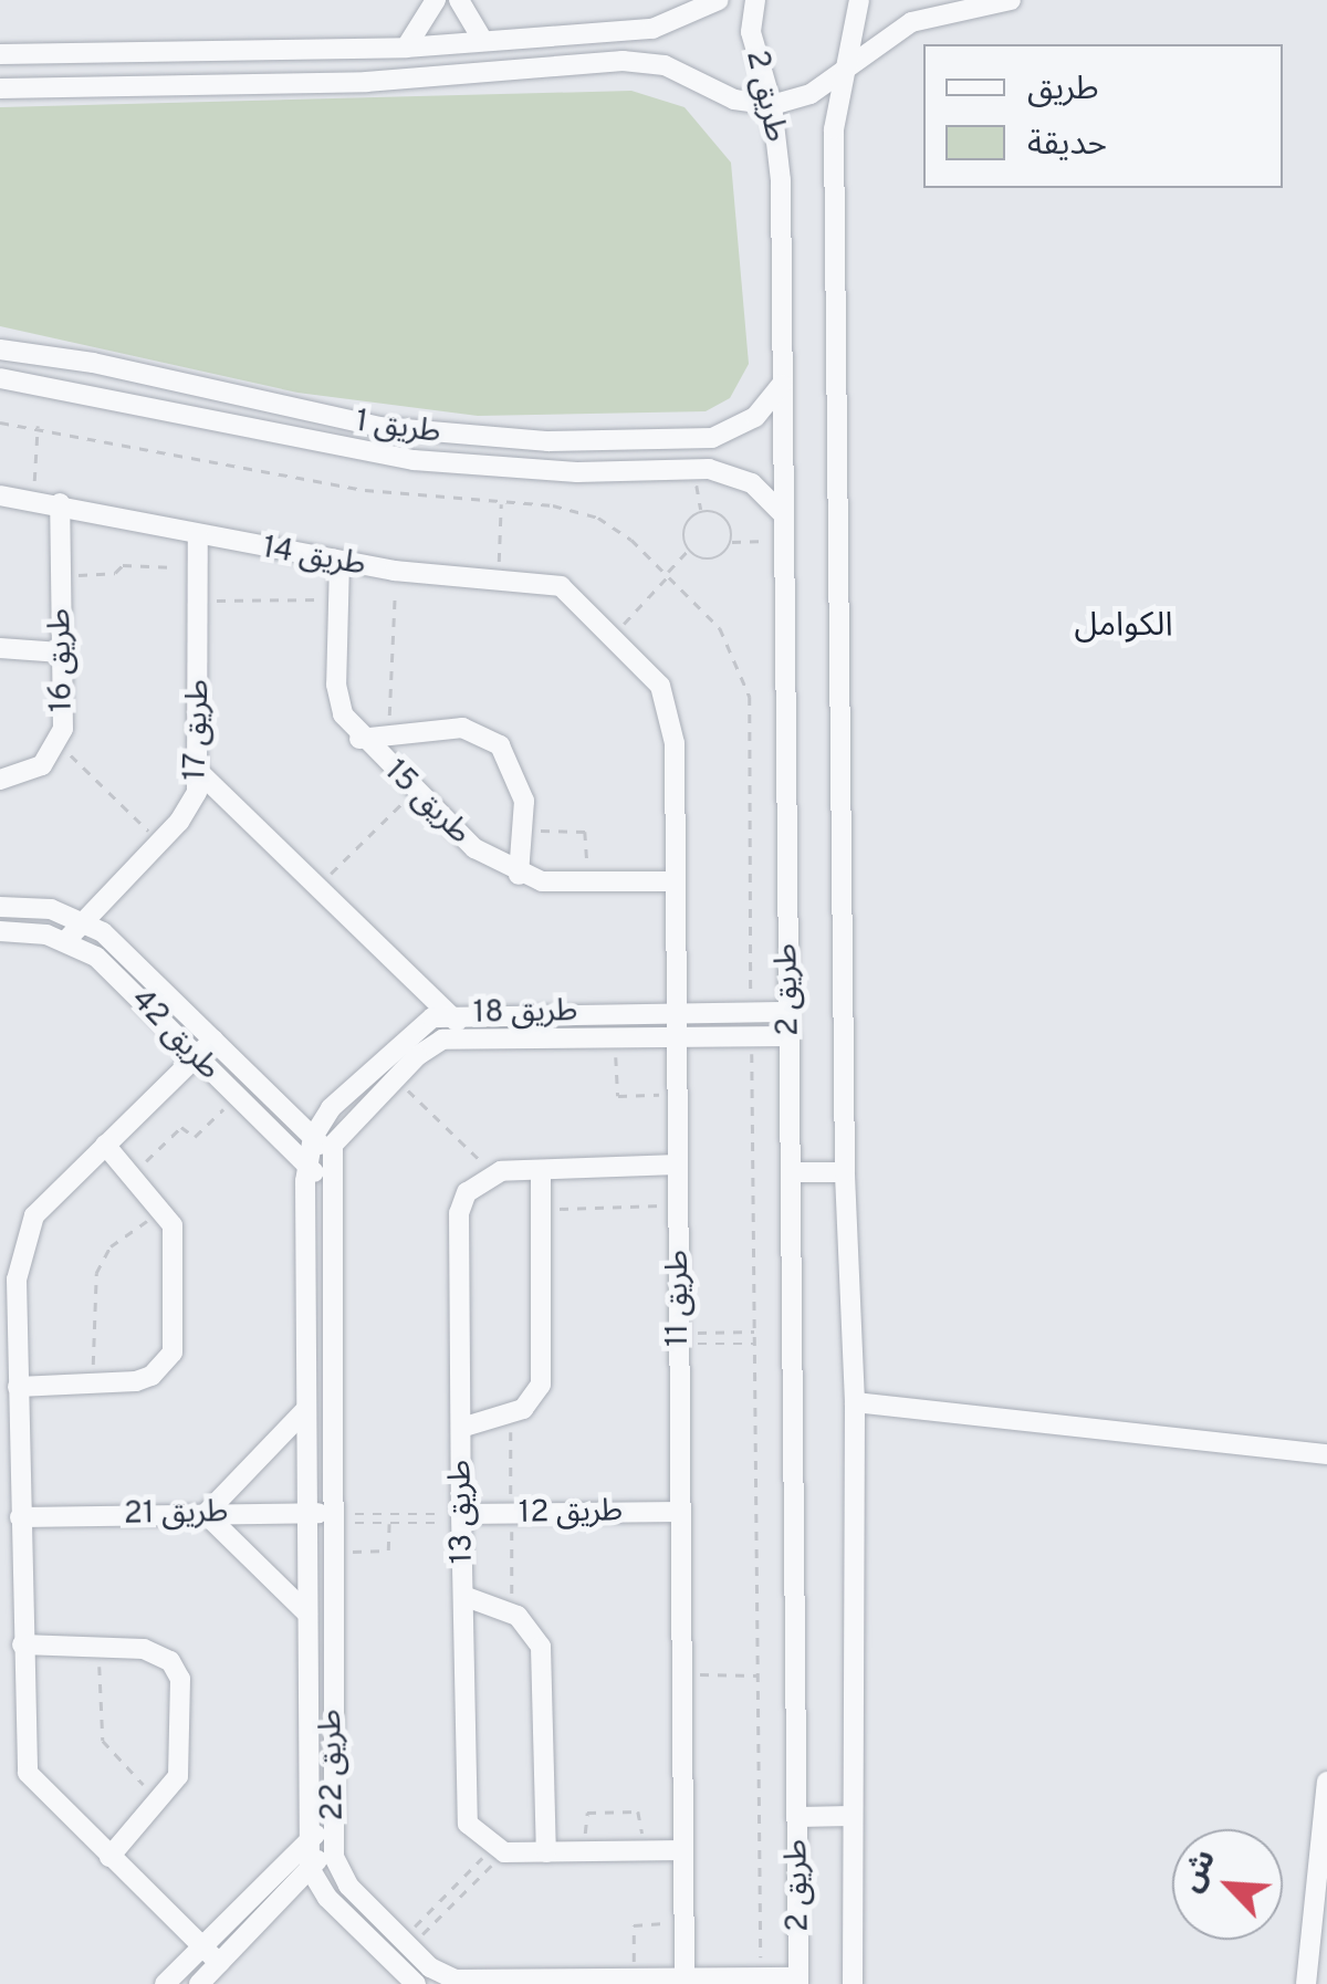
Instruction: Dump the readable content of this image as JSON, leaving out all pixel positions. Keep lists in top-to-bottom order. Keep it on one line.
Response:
{"streets":{"street":["طريق 2","طريق 1","طريق 14","طريق 16","طريق 17","طريق 15","طريق 18","طريق 42","طريق 11","طريق 13","طريق 12","طريق 21","طريق 22"]},"crossings":[["طريق 2","طريق 1"],["طريق 2","طريق 18"],["طريق 2","طريق 22"],["طريق 14","طريق 16"],["طريق 14","طريق 17"],["طريق 14","طريق 15"],["طريق 14","طريق 11"],["طريق 17","طريق 42"],["طريق 15","طريق 11"],["طريق 18","طريق 42"],["طريق 18","طريق 11"],["طريق 18","طريق 22"],["طريق 42","طريق 22"],["طريق 11","طريق 12"],["طريق 11","طريق 22"],["طريق 13","طريق 12"],["طريق 21","طريق 22"]],"districts":["الكوامل"],"legend":["طريق","حديقة"],"north":"top left"}
